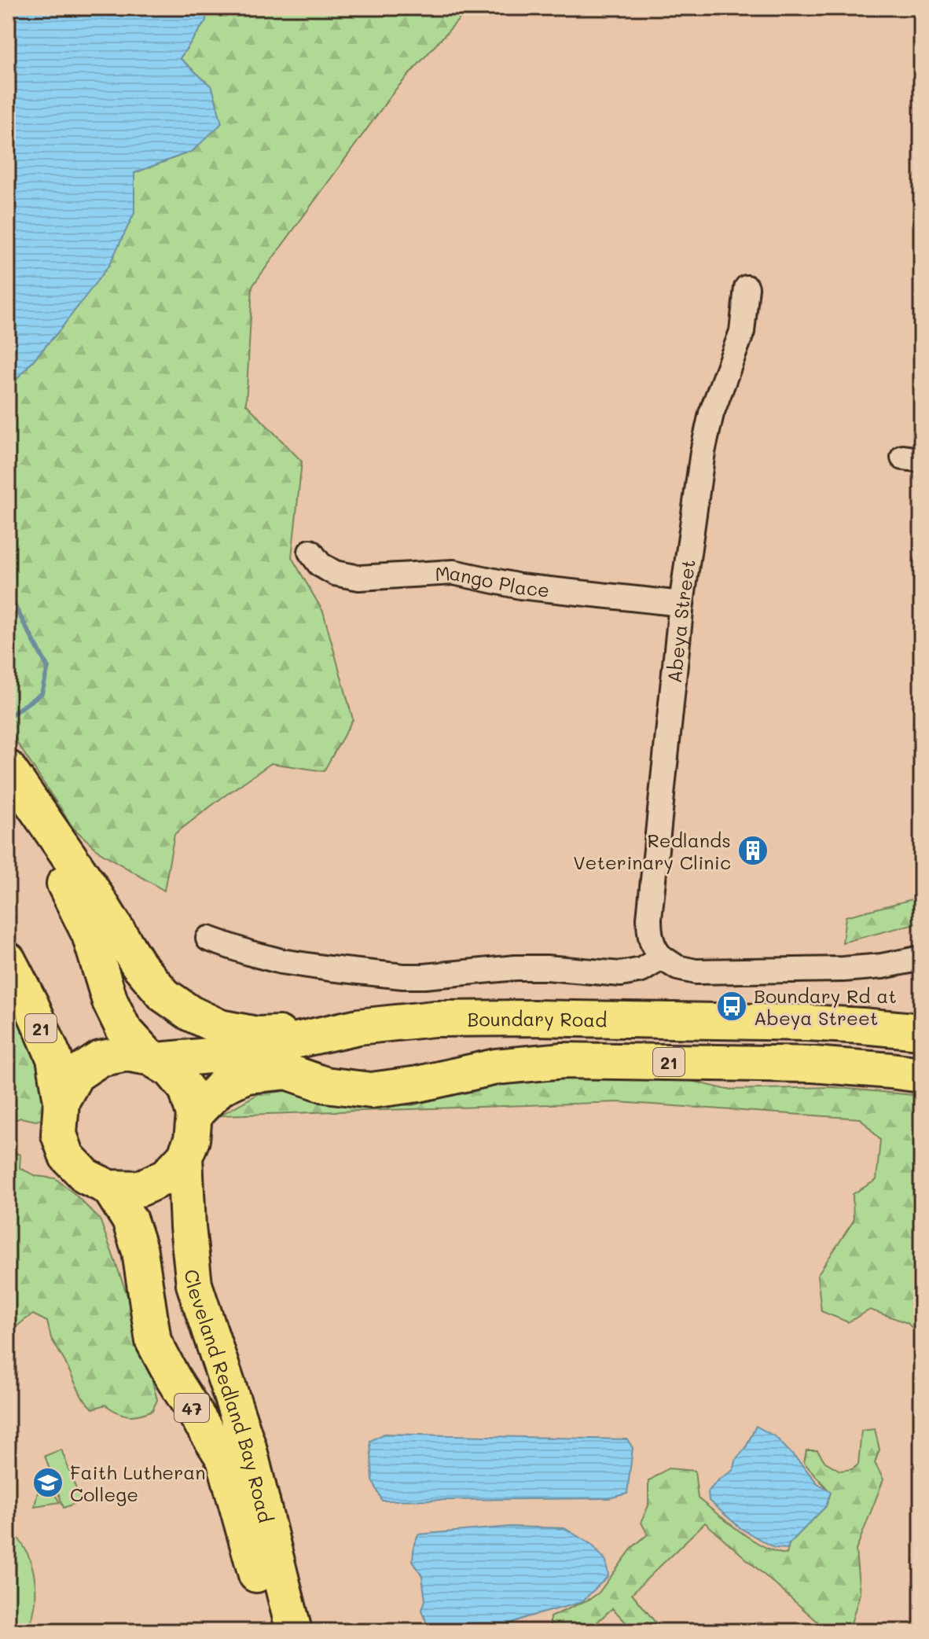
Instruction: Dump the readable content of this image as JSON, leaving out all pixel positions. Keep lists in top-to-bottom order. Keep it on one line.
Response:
{"streets":{"highway":["Boundary Road","21","Cleveland Redland Bay Road","47"],"street":["Mango Place","Abeya Street"]},"crossings":[["Mango Place","Abeya Street"],["Boundary Road","21"],["Boundary Road","Cleveland Redland Bay Road"],["21","Cleveland Redland Bay Road"]],"places":{"building":["Redlands Veterinary Clinic"],"bus stop":["Boundary Rd at Abeya Street"],"school or university":["Faith Lutheran College"]}}
